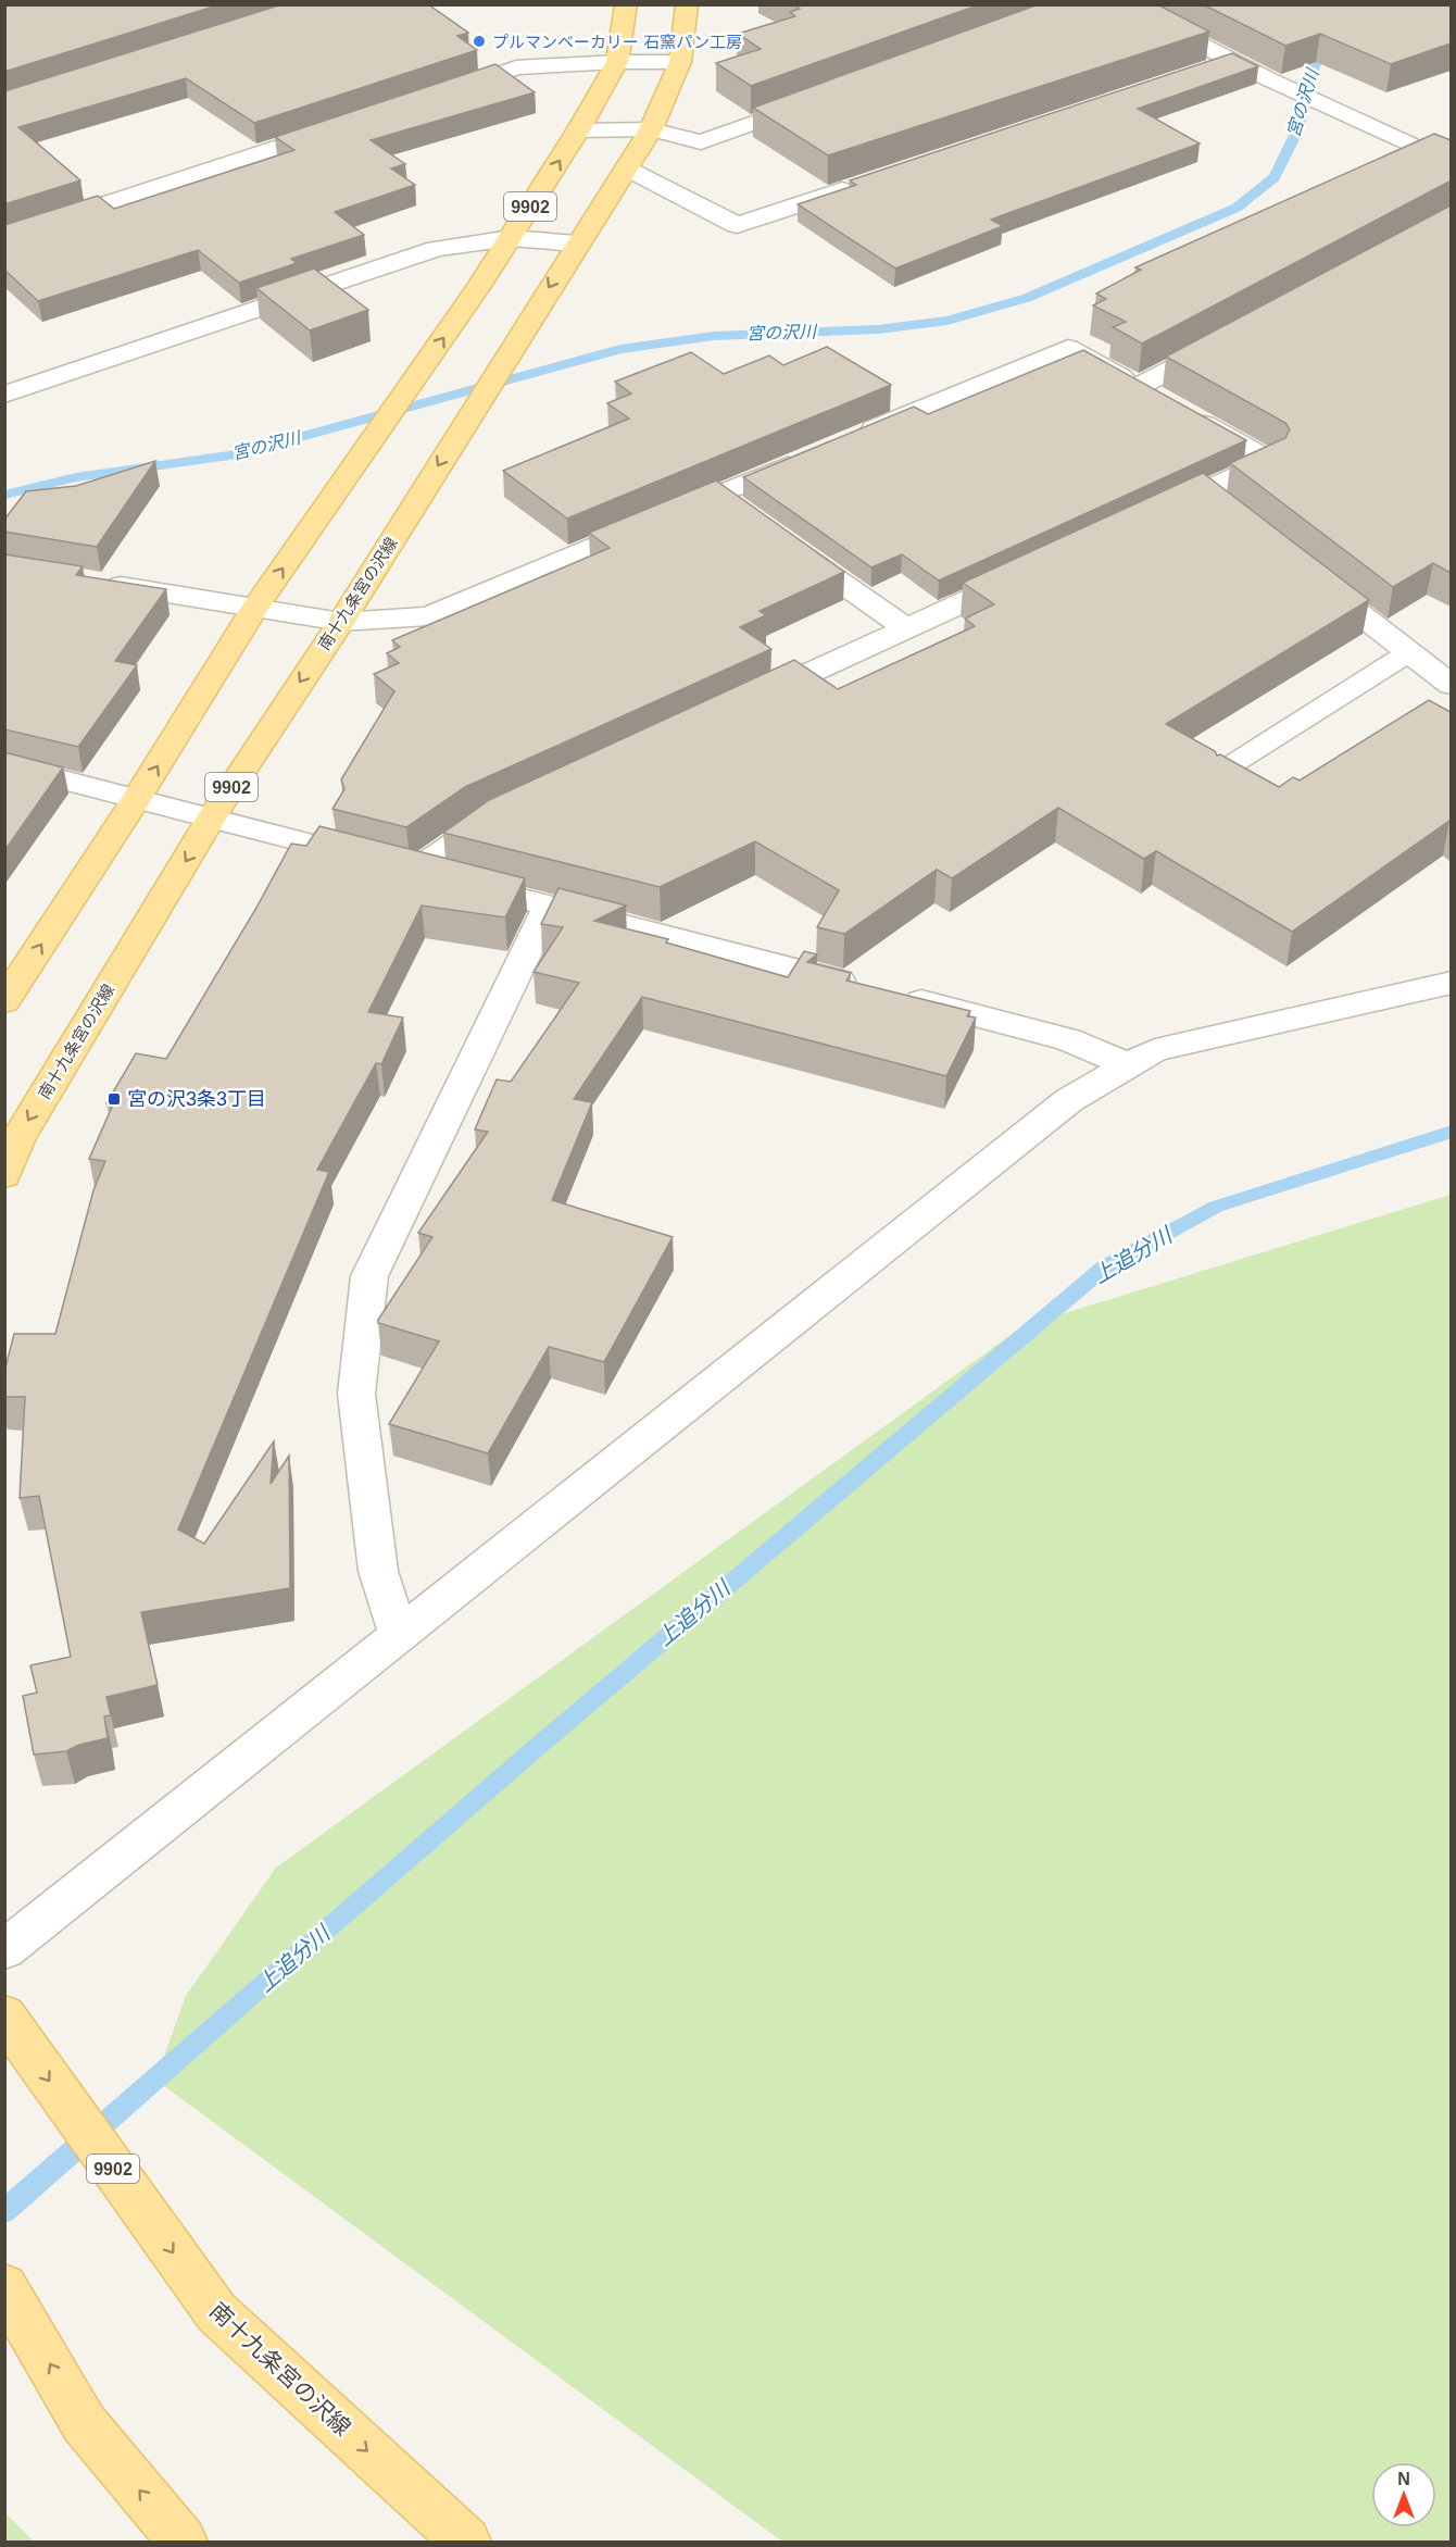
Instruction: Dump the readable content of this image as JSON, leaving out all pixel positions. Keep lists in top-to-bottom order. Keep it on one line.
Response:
{"streets":{"main road":["9902","南十九条宮の沢線"]},"one_way":["南十九条宮の沢線"],"water":["宮の沢川","上追分川"],"places":{"other":["プルマンベーカリー 石窯パン工房"],"transit":["宮の沢3条3丁目"]},"north":"top"}
